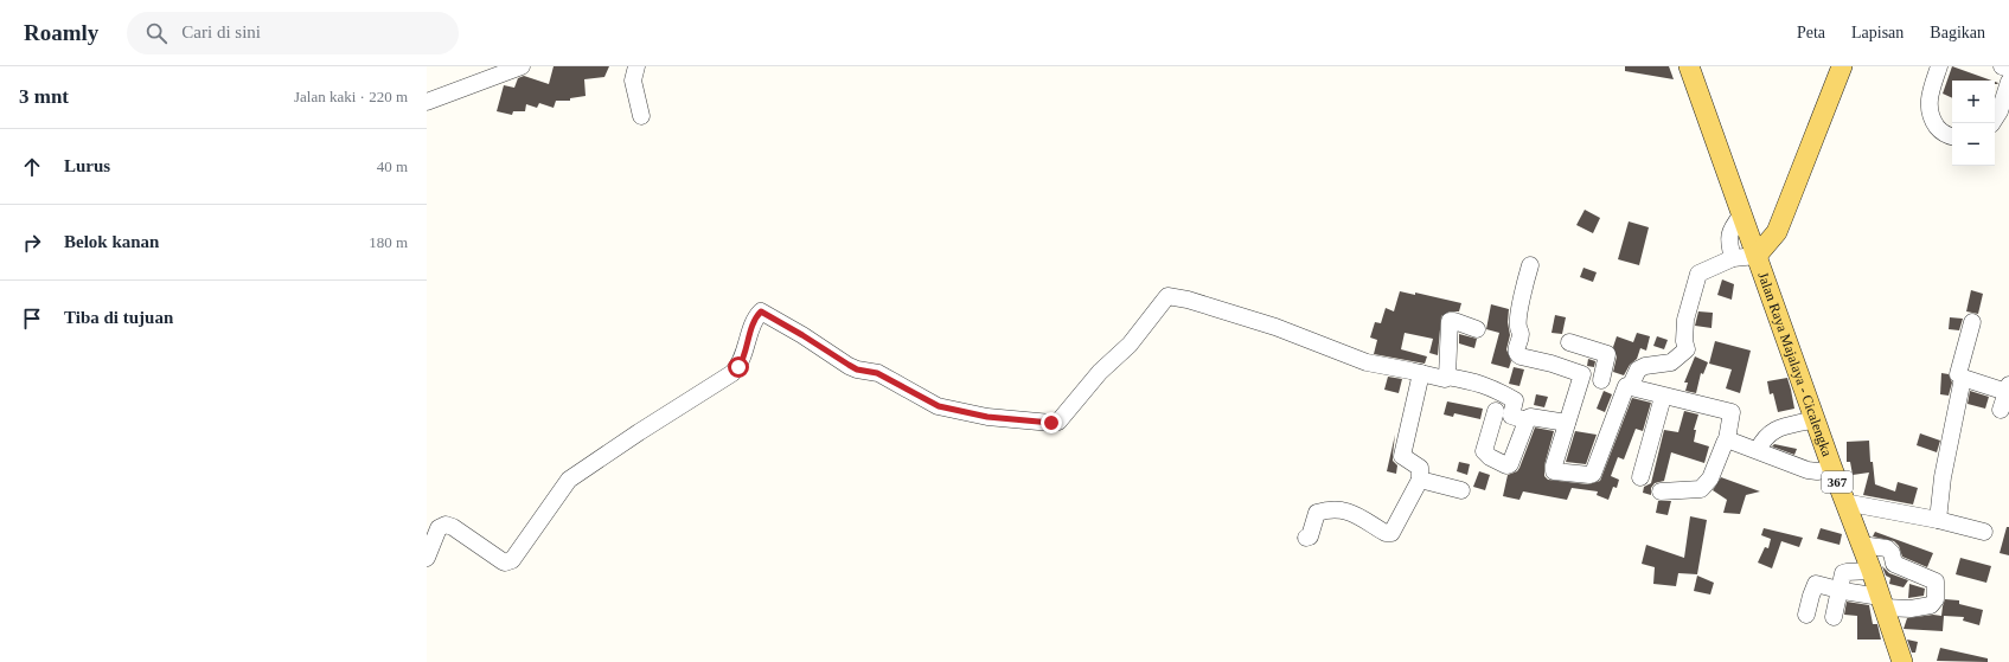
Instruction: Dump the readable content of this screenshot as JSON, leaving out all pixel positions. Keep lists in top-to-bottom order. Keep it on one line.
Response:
{"streets":{"main road":["Jalan Raya Majalaya - Cicalengka","367"]},"page":{"header":"Roamly","search":"Cari di sini","nav":["Peta","Lapisan","Bagikan"],"heading":["3 mnt","Jalan kaki · 220 m"],"map_buttons":["+","−"],"list":[["Lurus","40 m"],["Belok kanan","180 m"],"Tiba di tujuan"]}}
